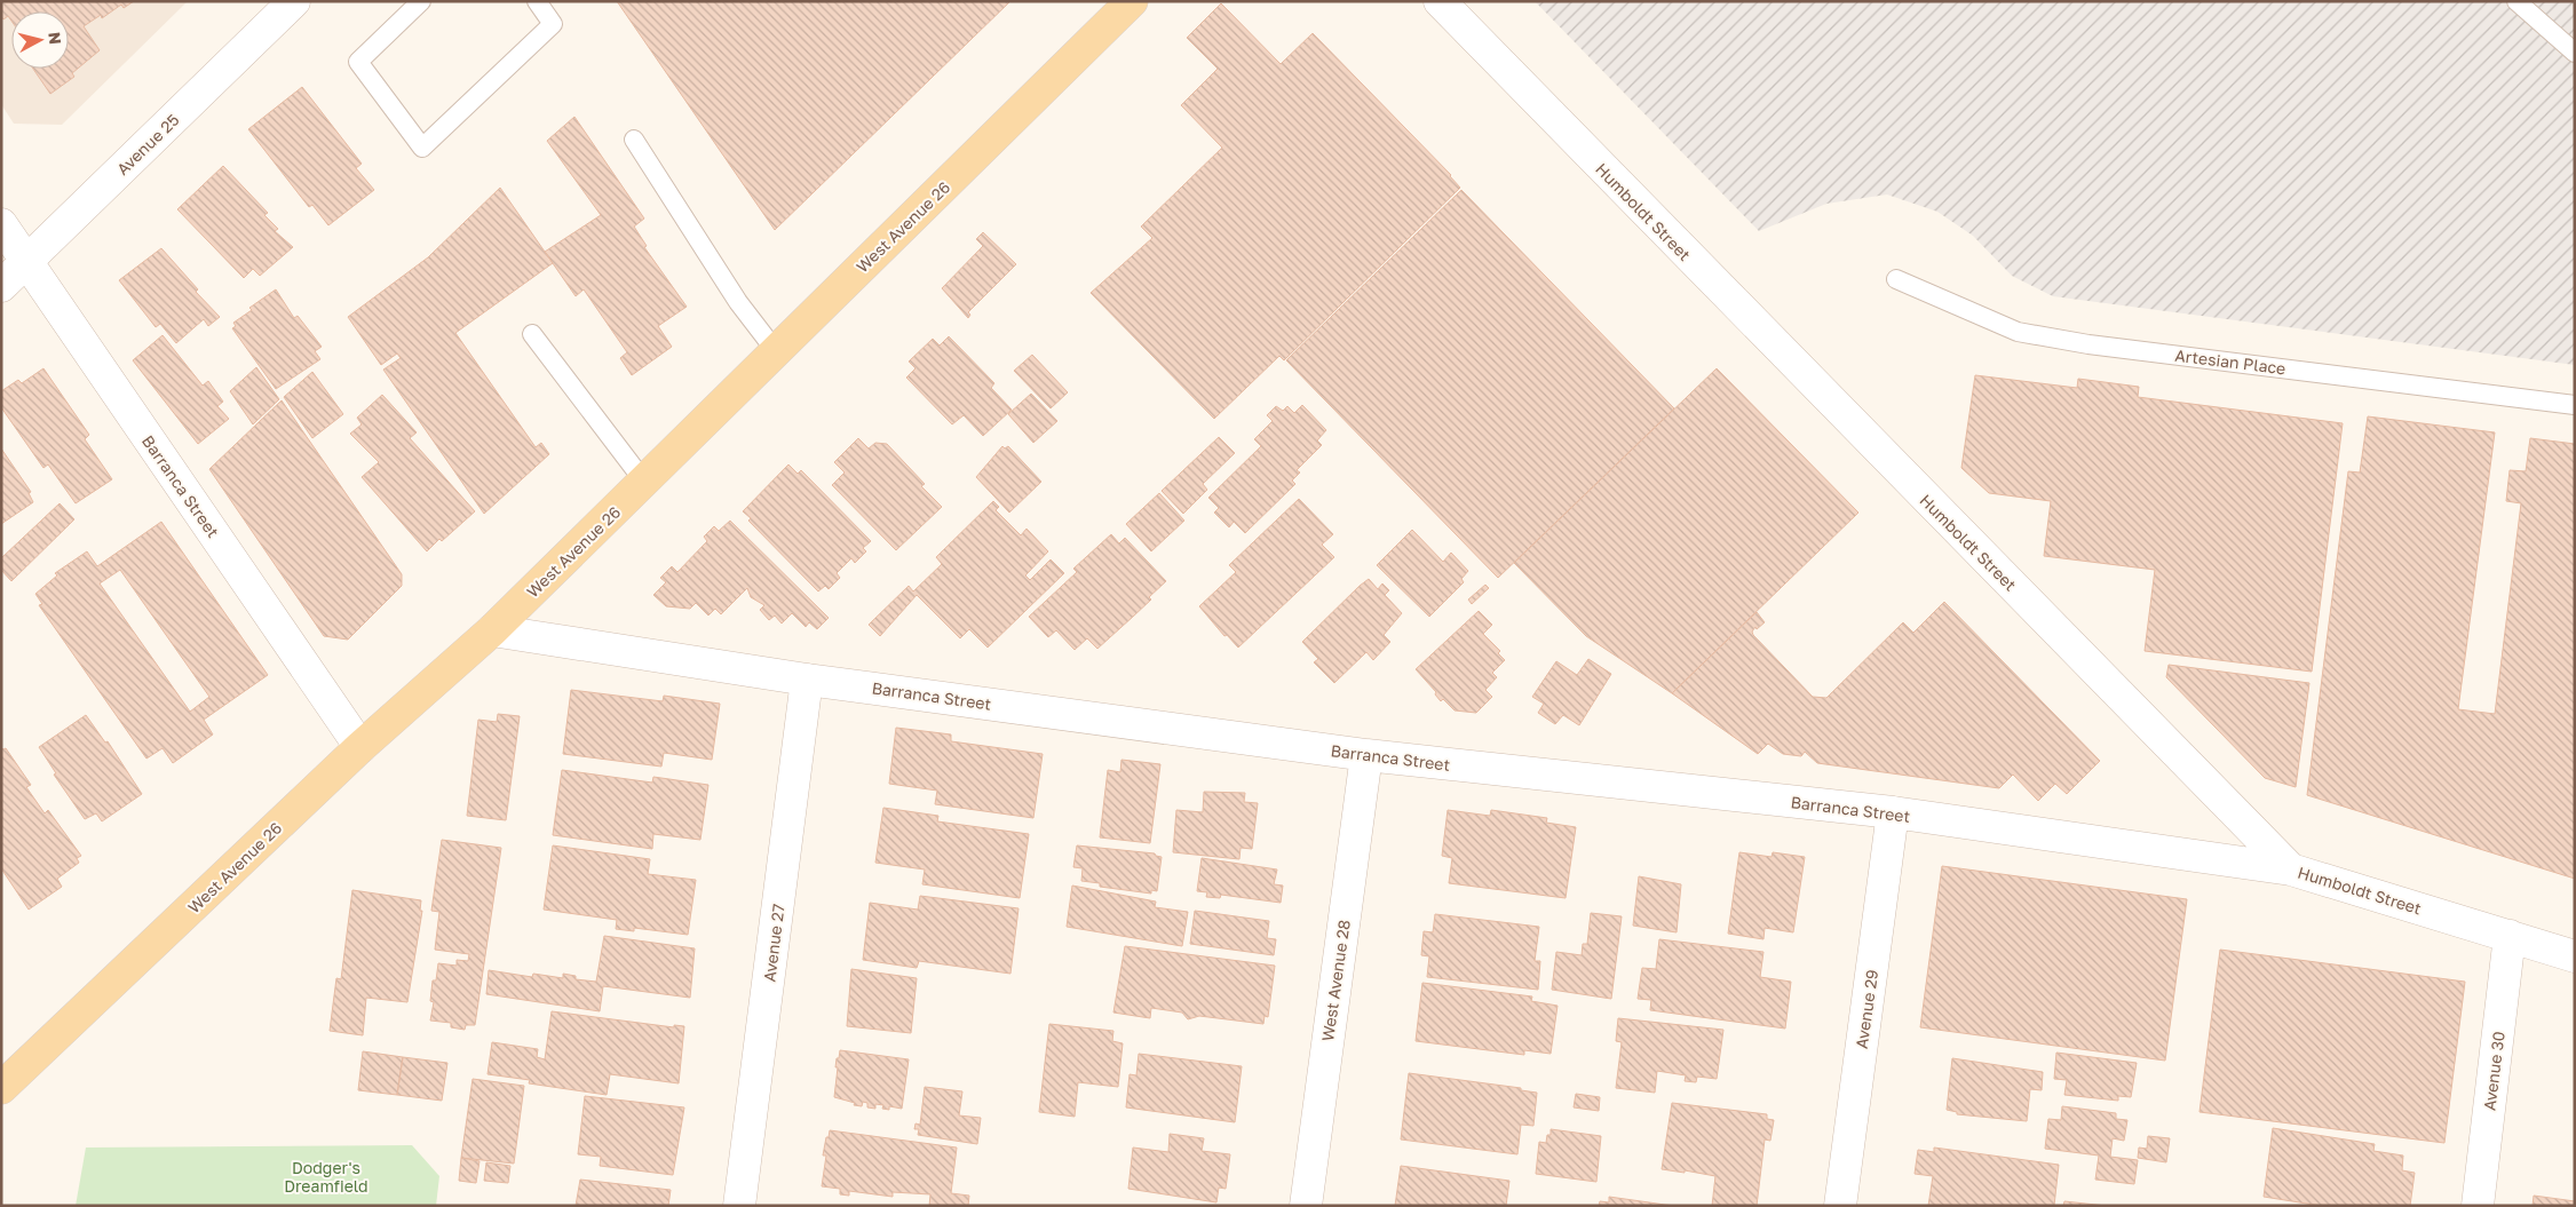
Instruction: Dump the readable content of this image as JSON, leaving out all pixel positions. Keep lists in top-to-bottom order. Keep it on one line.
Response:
{"streets":{"main road":["West Avenue 26"],"street":["Avenue 25","Humboldt Street","Barranca Street","Avenue 27","West Avenue 28","Avenue 29","Avenue 30"],"lane":["Artesian Place"]},"crossings":[["Avenue 25","Barranca Street"],["Humboldt Street","Barranca Street"],["Humboldt Street","Avenue 30"],["West Avenue 26","Barranca Street"],["Barranca Street","Avenue 27"],["Barranca Street","West Avenue 28"],["Barranca Street","Avenue 29"]],"parks":["Dodger's Dreamfield"],"north":"right"}
